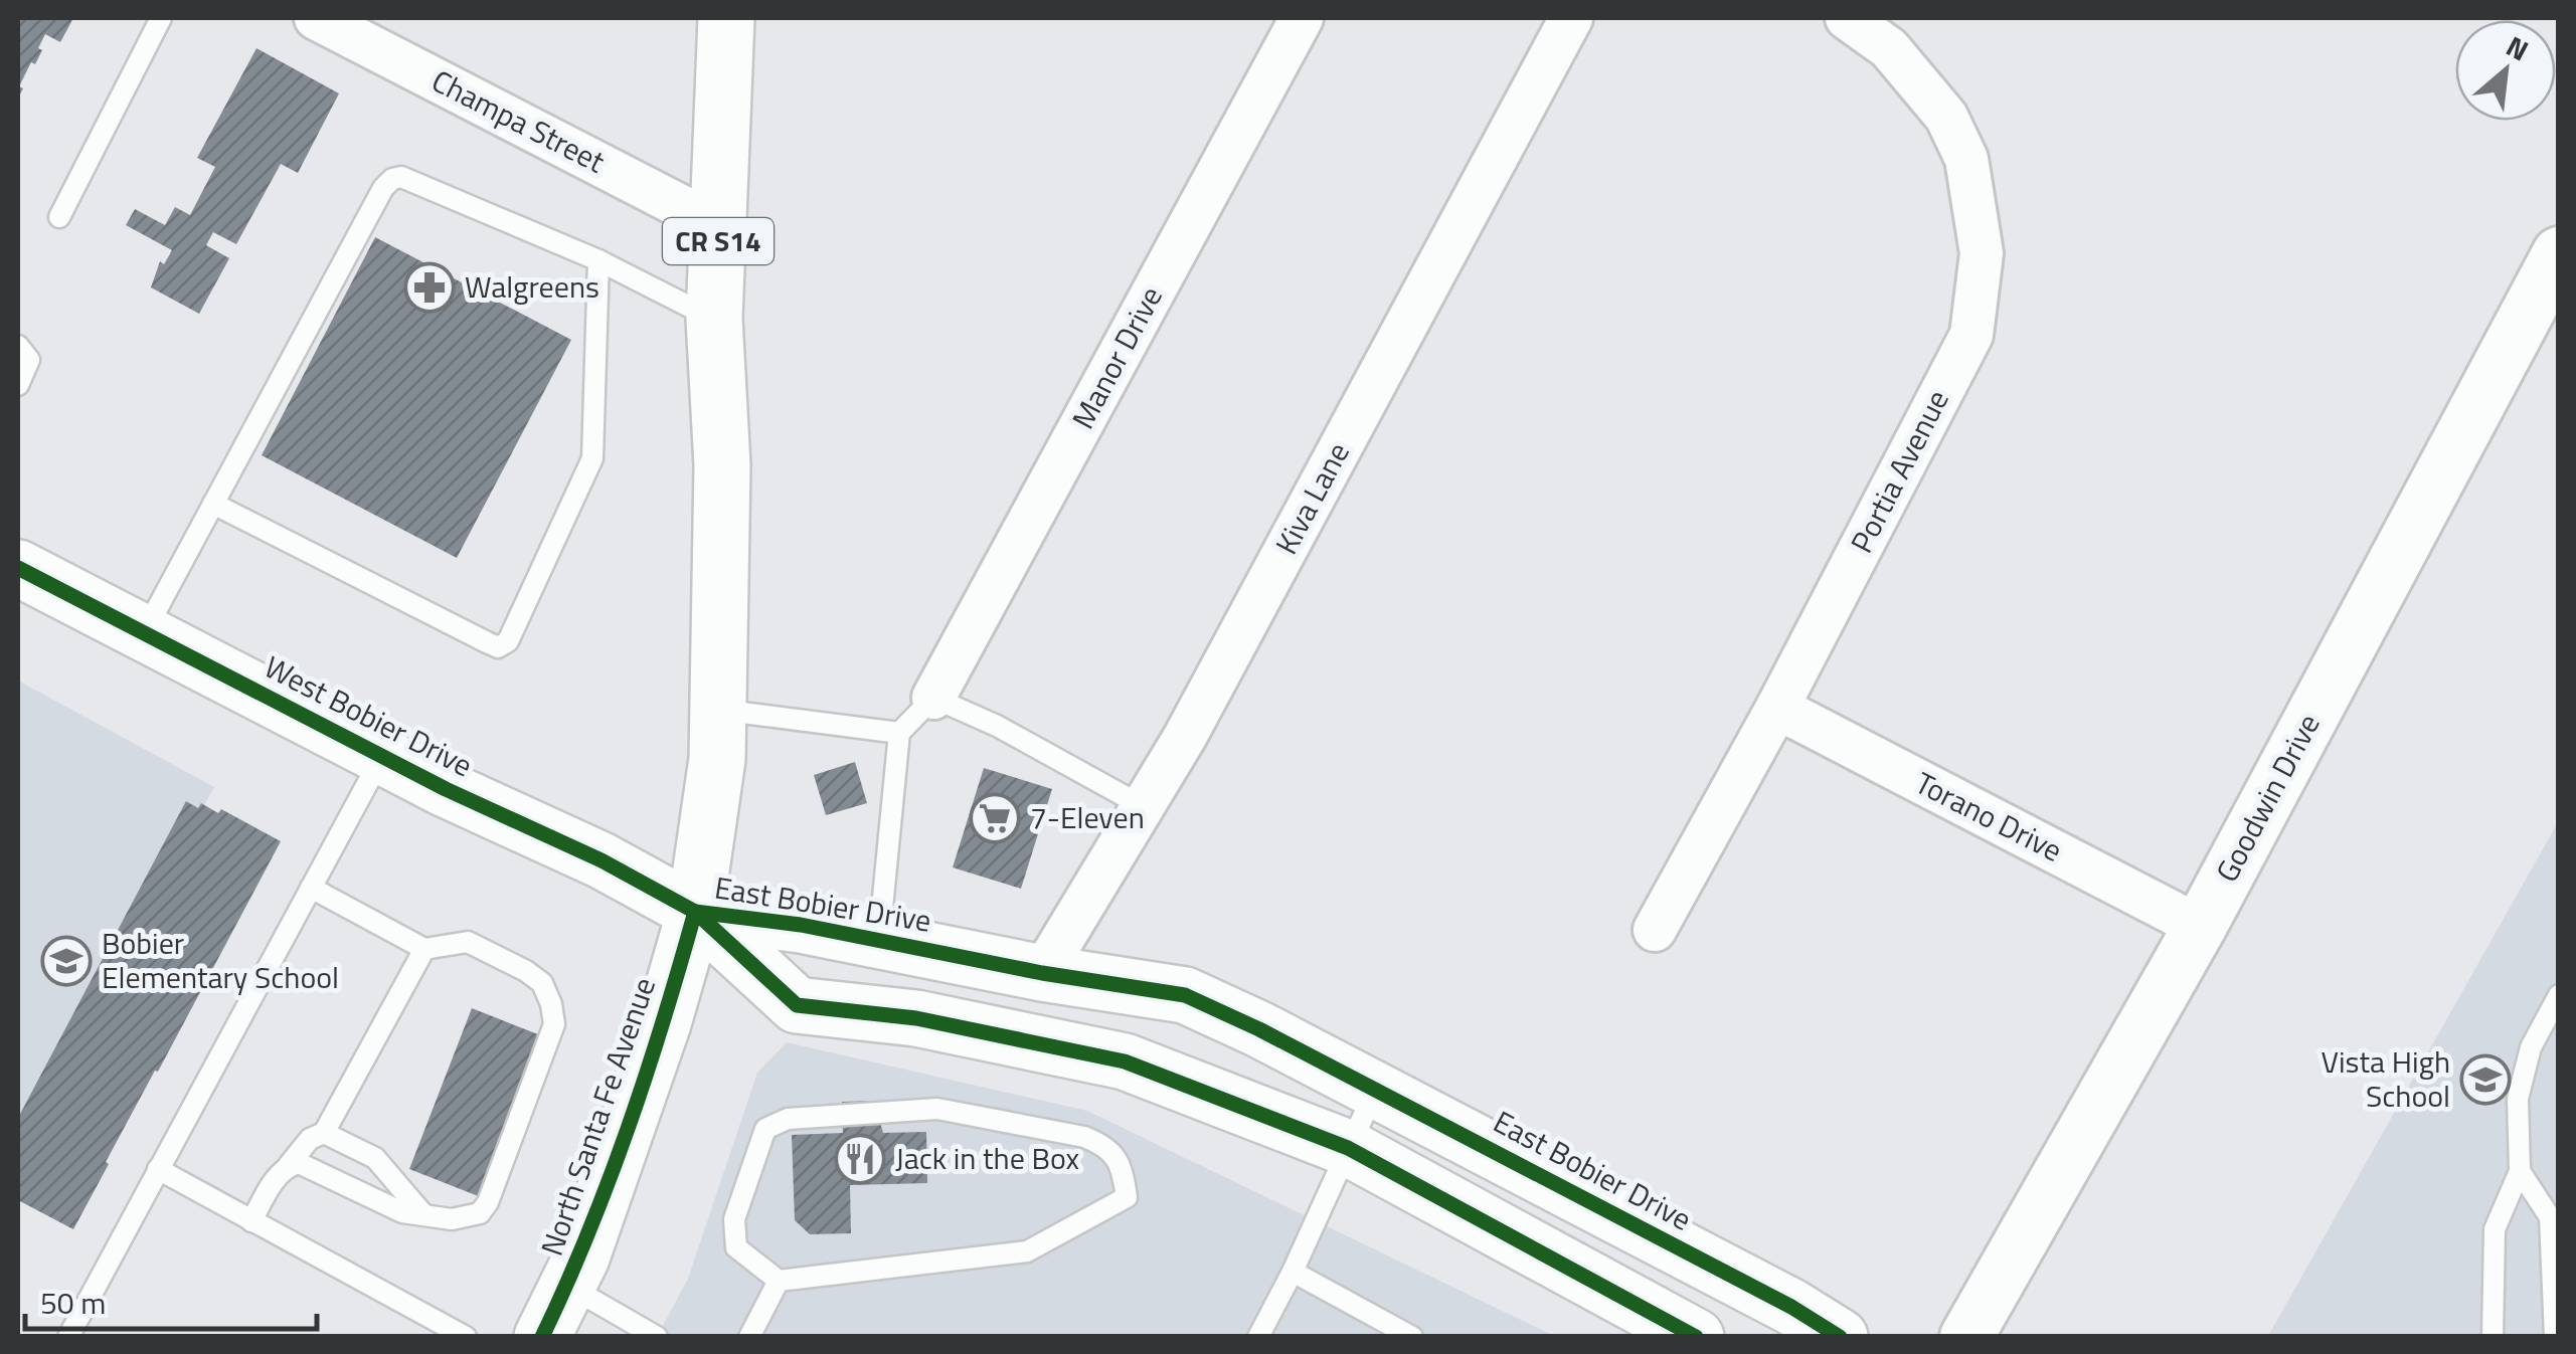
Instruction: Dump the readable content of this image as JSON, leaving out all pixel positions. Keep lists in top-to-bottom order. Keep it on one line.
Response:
{"streets":{"main road":["CR S14","West Bobier Drive","East Bobier Drive","North Santa Fe Avenue"],"street":["Champa Street","Manor Drive","Portia Avenue","Kiva Lane","Goodwin Drive","Torano Drive"]},"crossings":[["Champa Street","North Santa Fe Avenue"],["Portia Avenue","Torano Drive"],["Kiva Lane","East Bobier Drive"],["West Bobier Drive","East Bobier Drive"],["West Bobier Drive","North Santa Fe Avenue"],["Goodwin Drive","Torano Drive"],["East Bobier Drive","North Santa Fe Avenue"]],"places":{"pharmacy":["Walgreens"],"supermarket":["7-Eleven"],"school or university":["Bobier Elementary School","Vista High School"],"restaurant":["Jack in the Box"]},"scale_bar":"50 m","north":"top right"}
